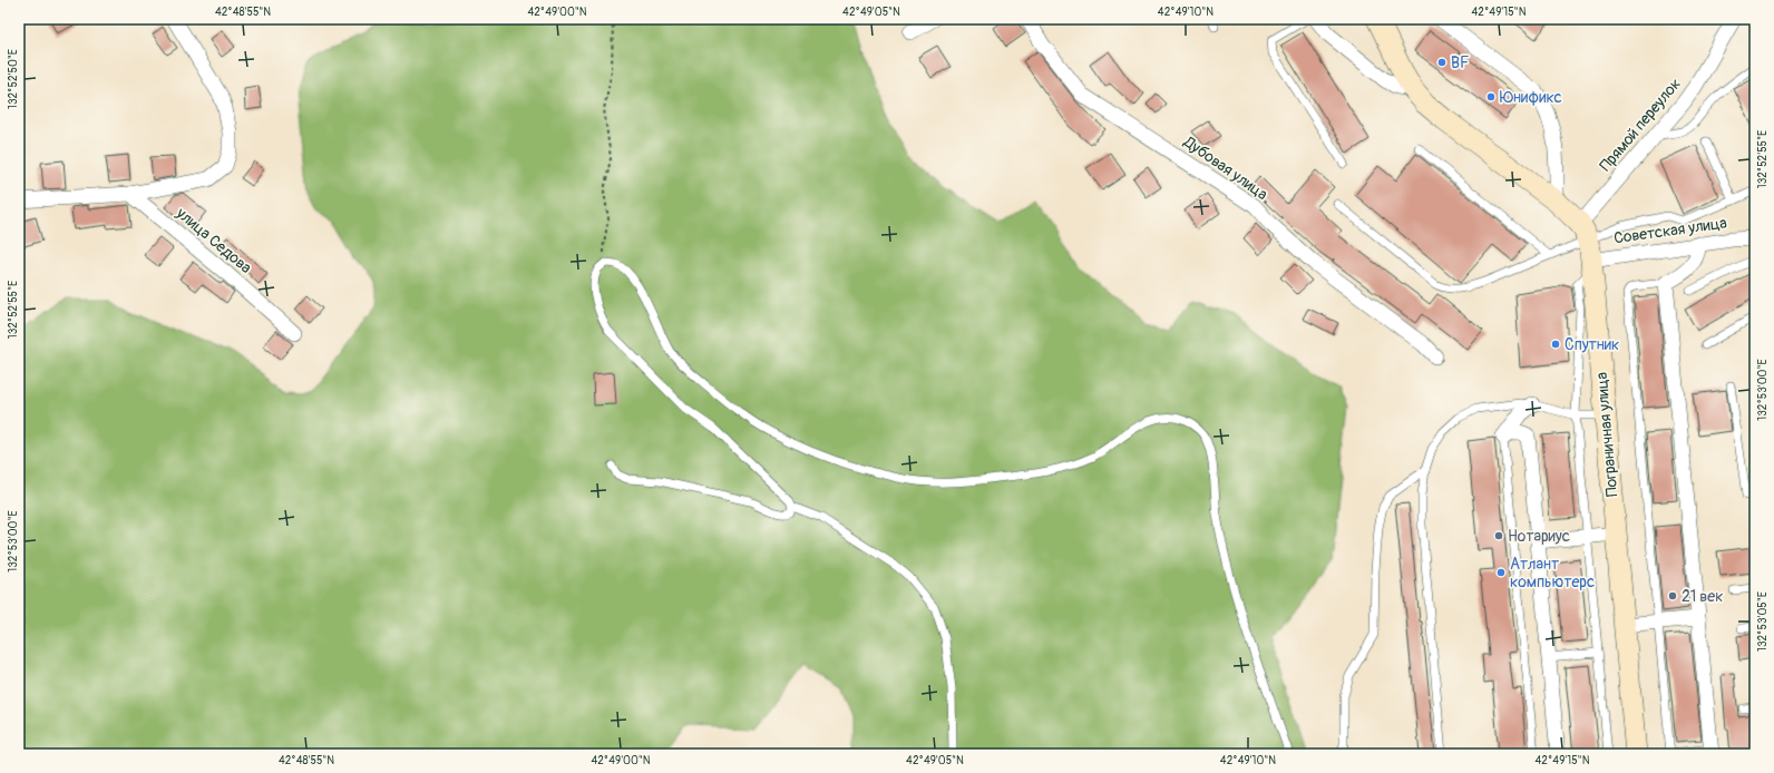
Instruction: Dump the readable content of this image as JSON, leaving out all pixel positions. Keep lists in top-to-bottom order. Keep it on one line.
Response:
{"streets":{"main road":["Пограничная улица"],"street":["Прямой переулок","Дубовая улица","Советская улица","улица Седова"]},"crossings":[["Прямой переулок","Пограничная улица"],["Советская улица","Пограничная улица"]],"places":["BF","Юнификс","Спутник","Нотариус","Атлант компьютерс","21 век"],"coordinates":["42°48'55\"N","42°49'00\"N","42°49'05\"N","42°49'10\"N","42°49'15\"N","132°52'50\"E","132°52'55\"E","132°53'00\"E","132°53'05\"E"]}
